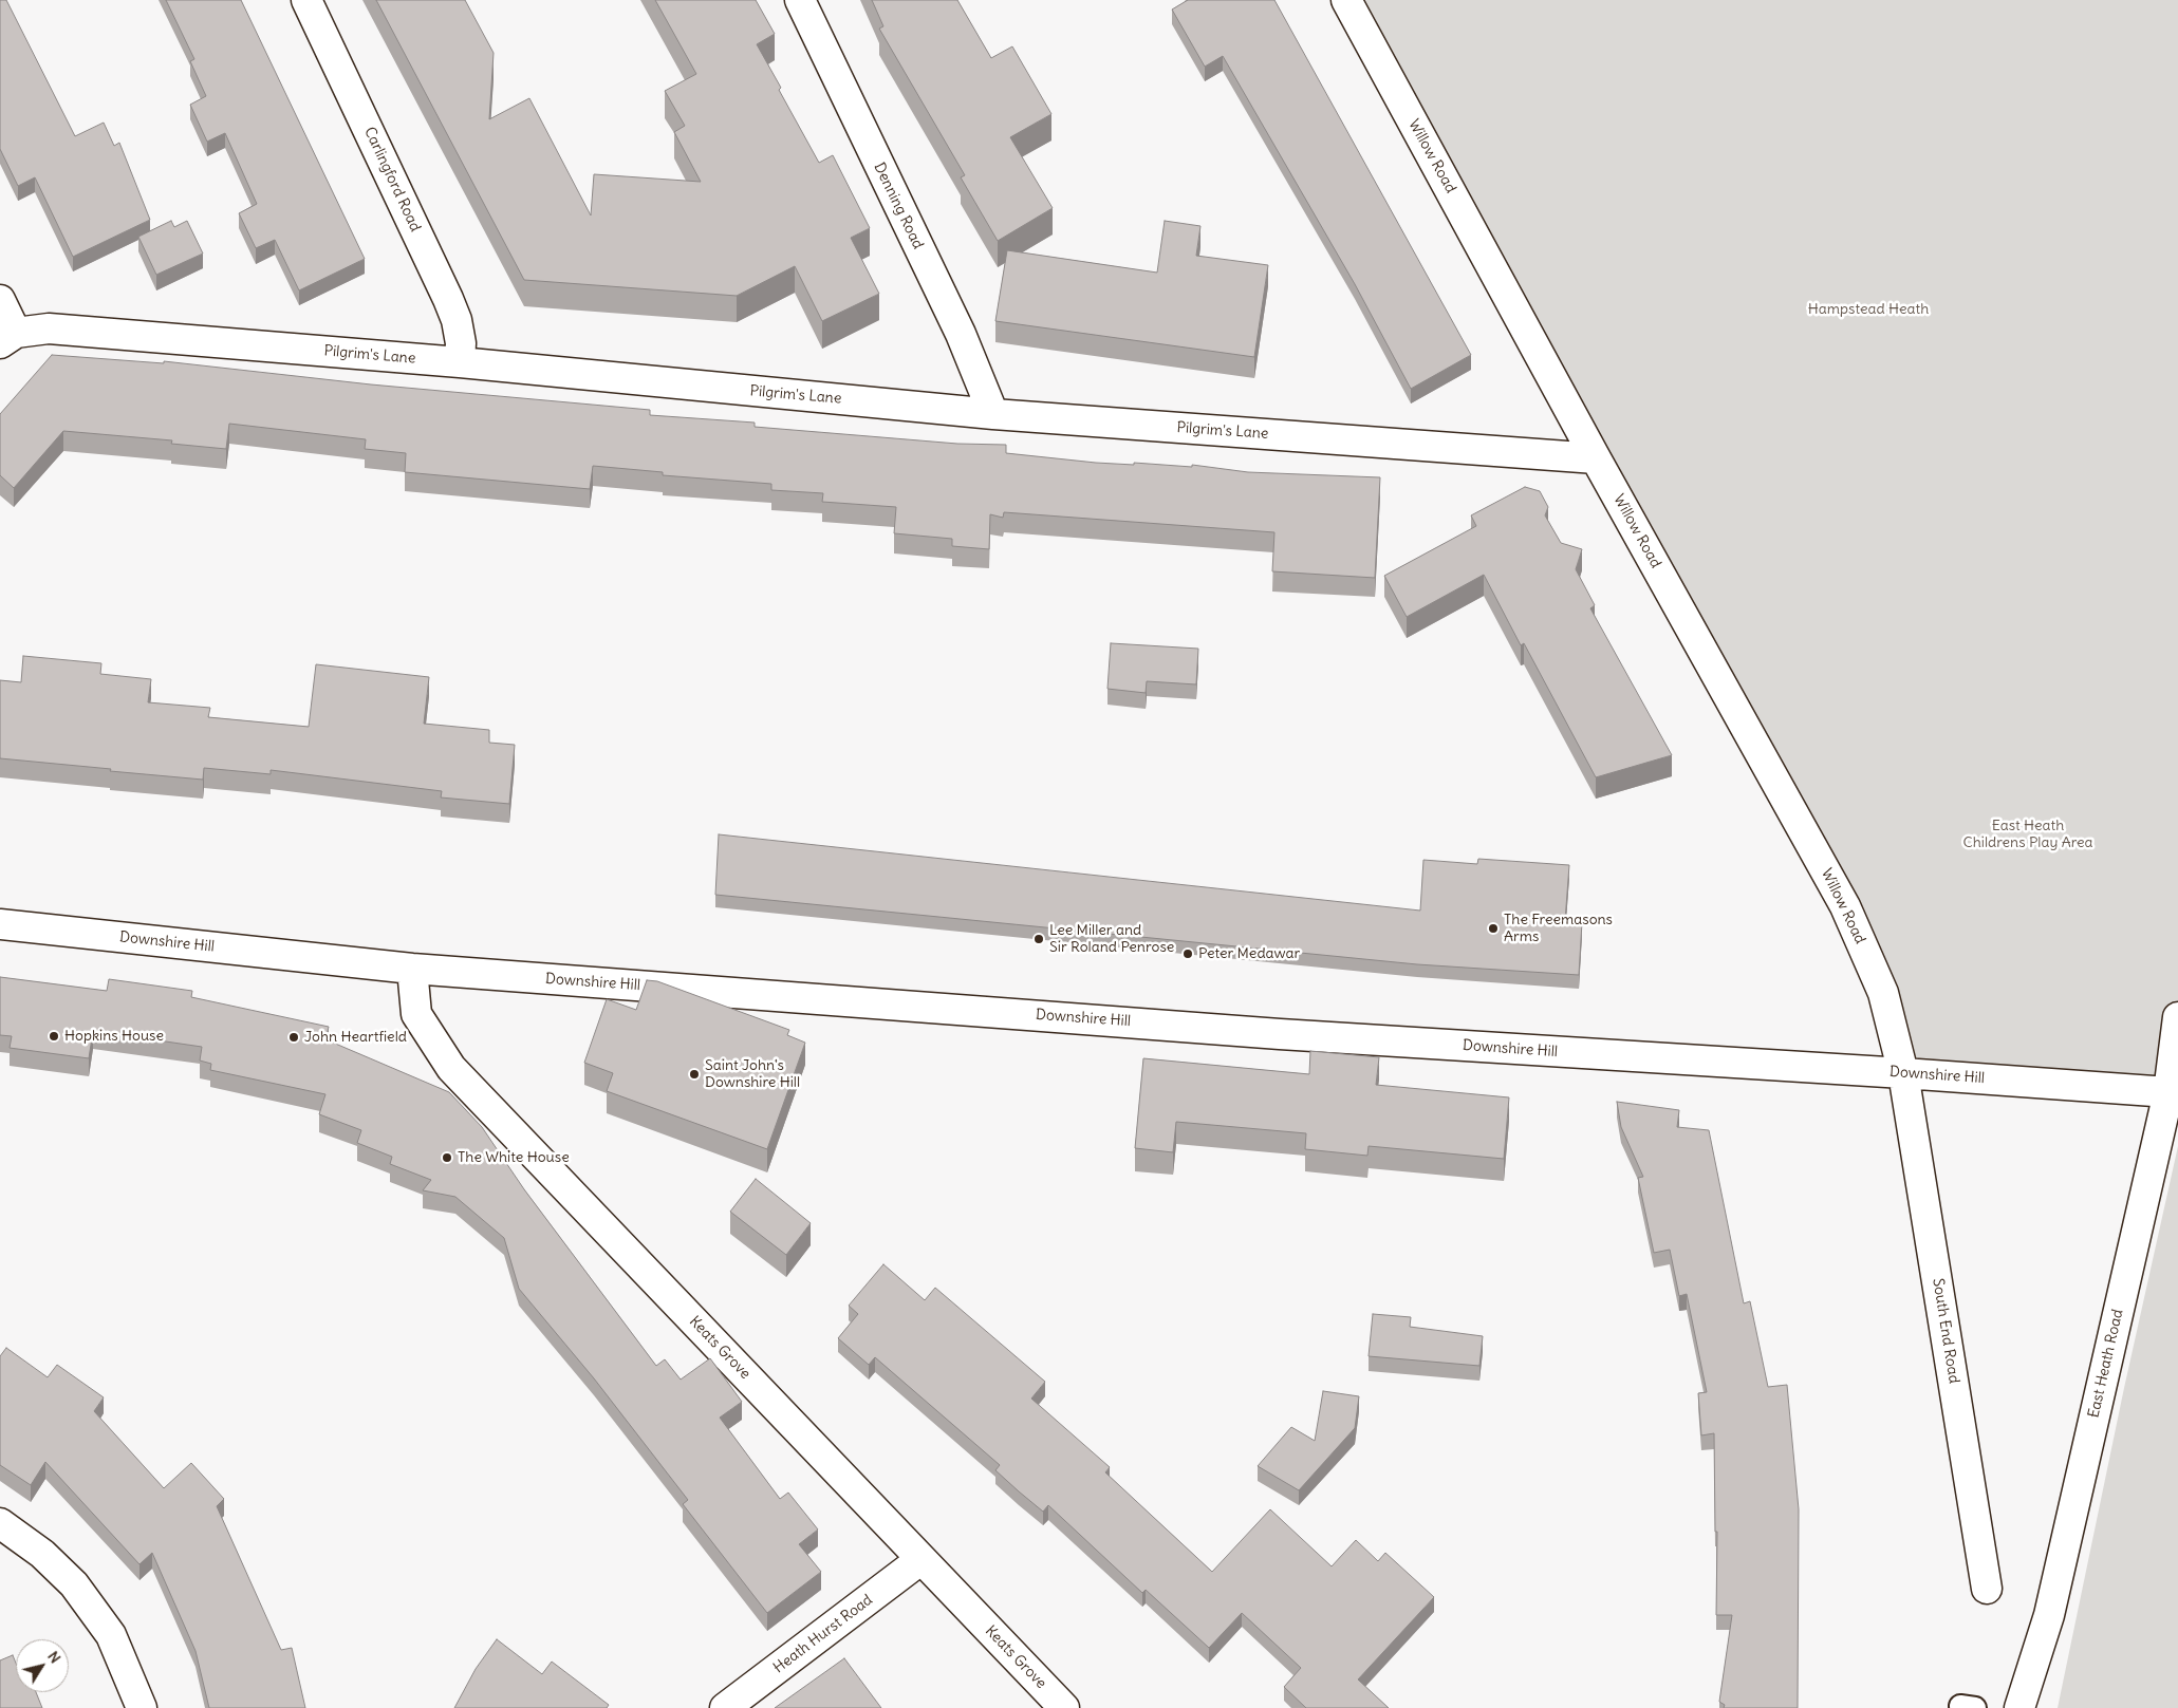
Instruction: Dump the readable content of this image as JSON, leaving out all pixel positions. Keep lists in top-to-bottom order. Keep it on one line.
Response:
{"streets":{"street":["Willow Road","Carlingford Road","Denning Road","Pilgrim's Lane","Downshire Hill","South End Road","Keats Grove","East Heath Road","Heath Hurst Road"]},"crossings":[["Willow Road","Pilgrim's Lane"],["Willow Road","Downshire Hill"],["Willow Road","South End Road"],["Carlingford Road","Pilgrim's Lane"],["Denning Road","Pilgrim's Lane"],["Downshire Hill","South End Road"],["Downshire Hill","Keats Grove"],["Downshire Hill","East Heath Road"],["Keats Grove","Heath Hurst Road"]],"parks":["Hampstead Heath","East Heath Childrens Play Area"],"places":["The Freemasons Arms","Lee Miller and Sir Roland Penrose","Peter Medawar","Hopkins House","John Heartfield","Saint John's Downshire Hill","The White House"],"north":"top right"}
